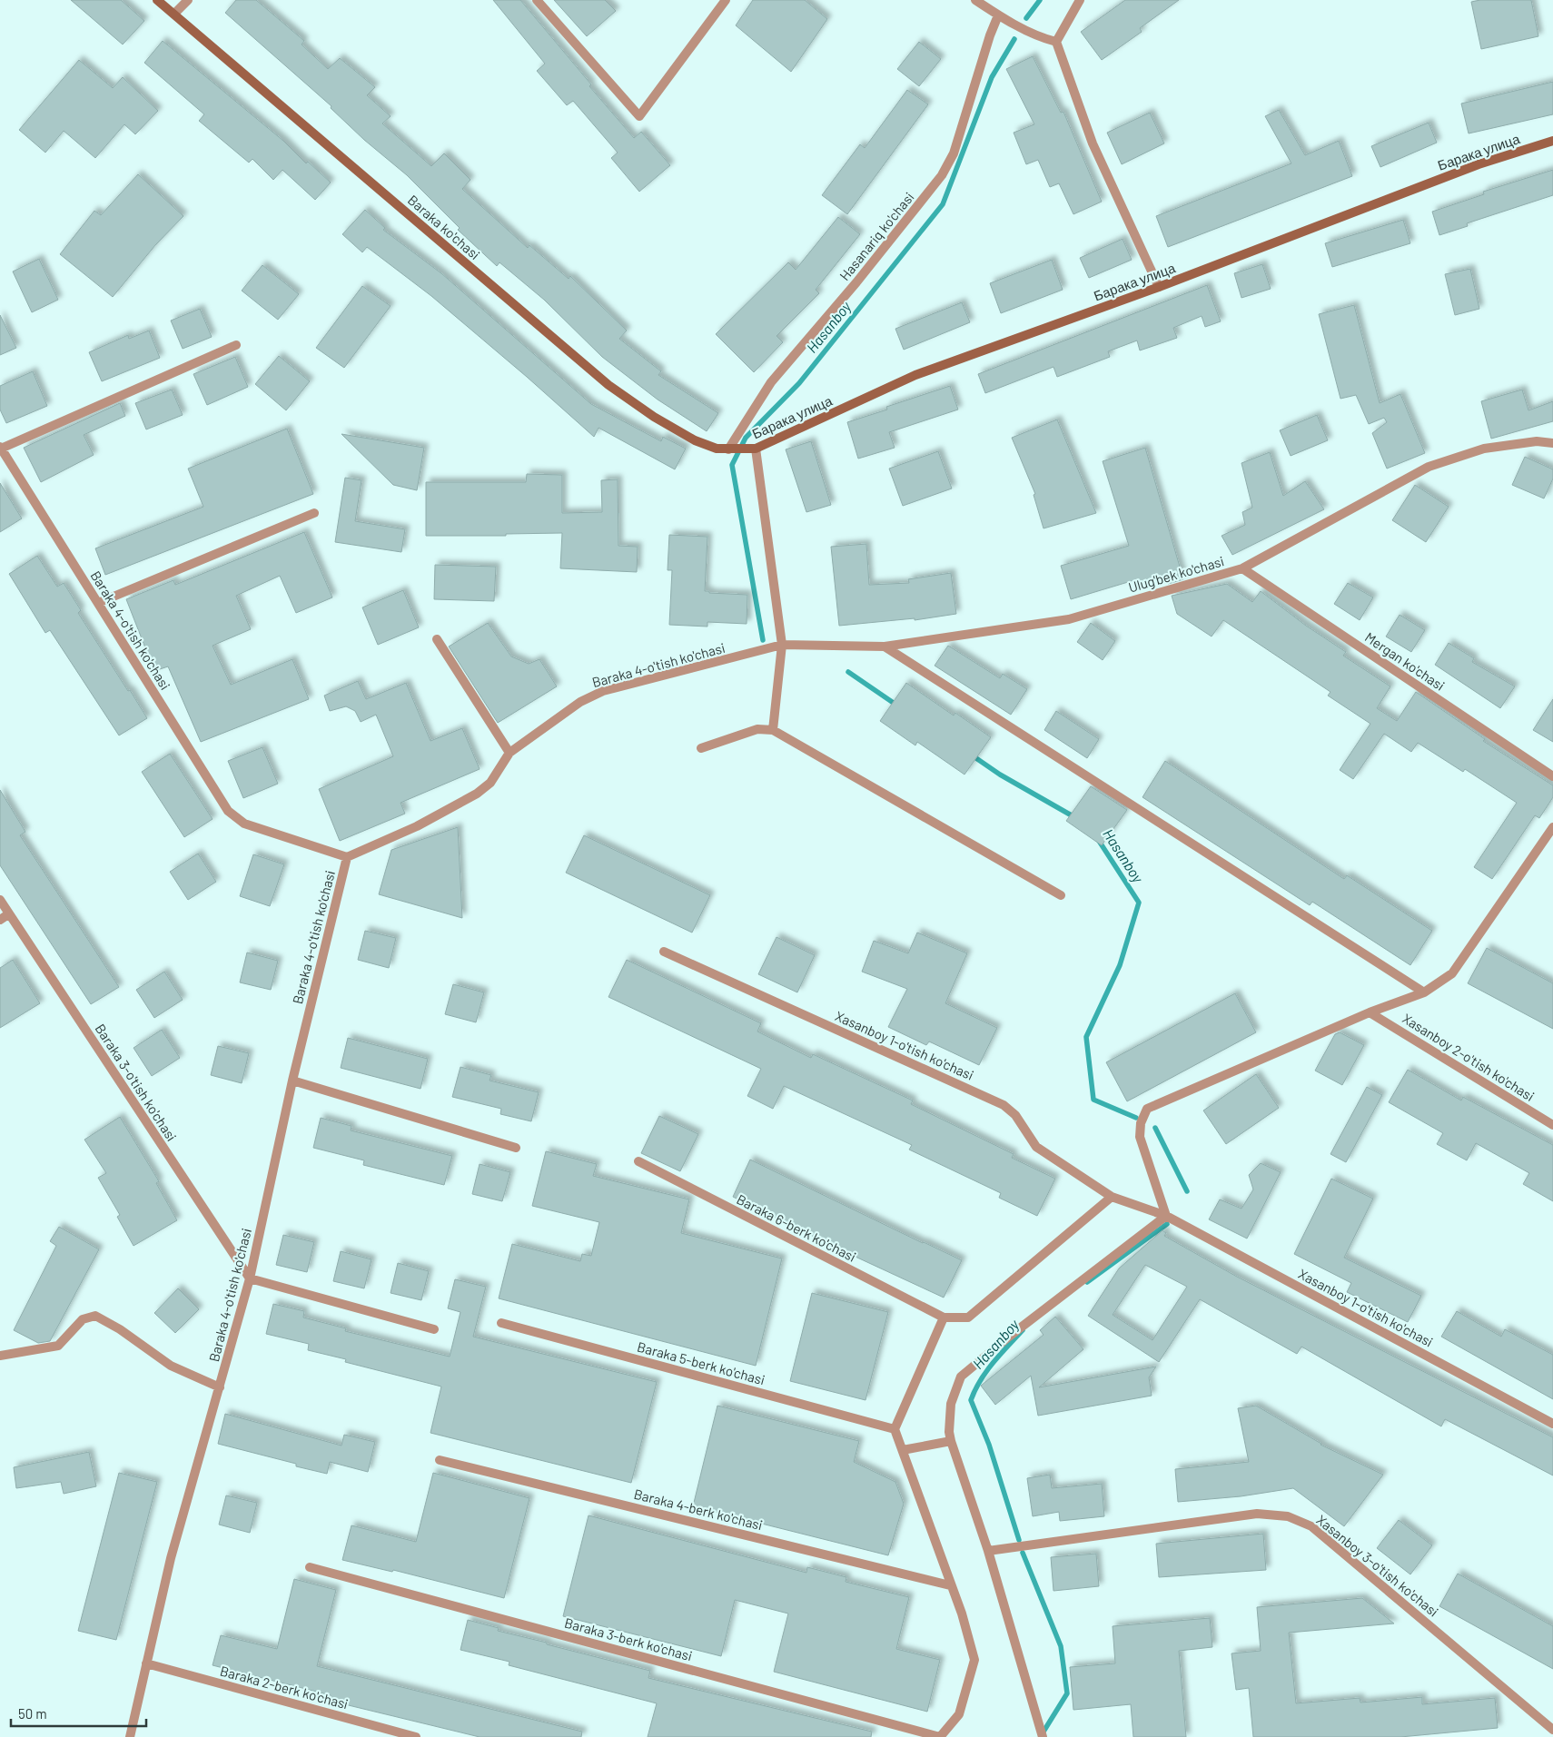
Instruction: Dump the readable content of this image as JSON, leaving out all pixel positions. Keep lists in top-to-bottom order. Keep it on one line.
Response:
{"streets":{"main road":["Барака улица","Baraka ko'chasi"],"street":["Hasanariq ko'chasi","Ulug'bek ko'chasi","Baraka 4-o'tish ko'chasi","Mergan ko'chasi","Xasanboy 1-o'tish ko'chasi","Xasanboy 2-o'tish ko'chasi","Baraka 3-o'tish ko'chasi","Baraka 6-berk ko'chasi","Baraka 5-berk ko'chasi","Baraka 4-berk ko'chasi","Xasanboy 3-o'tish ko'chasi","Baraka 3-berk ko'chasi","Baraka 2-berk ko'chasi"]},"crossings":[["Барака улица","Baraka ko'chasi"],["Барака улица","Hasanariq ko'chasi"],["Baraka ko'chasi","Hasanariq ko'chasi"],["Ulug'bek ko'chasi","Baraka 4-o'tish ko'chasi"],["Ulug'bek ko'chasi","Mergan ko'chasi"],["Baraka 4-o'tish ko'chasi","Baraka 3-o'tish ko'chasi"],["Baraka 4-o'tish ko'chasi","Baraka 2-berk ko'chasi"]],"water":["Hasanboy"],"scale_bar":"50 m"}
